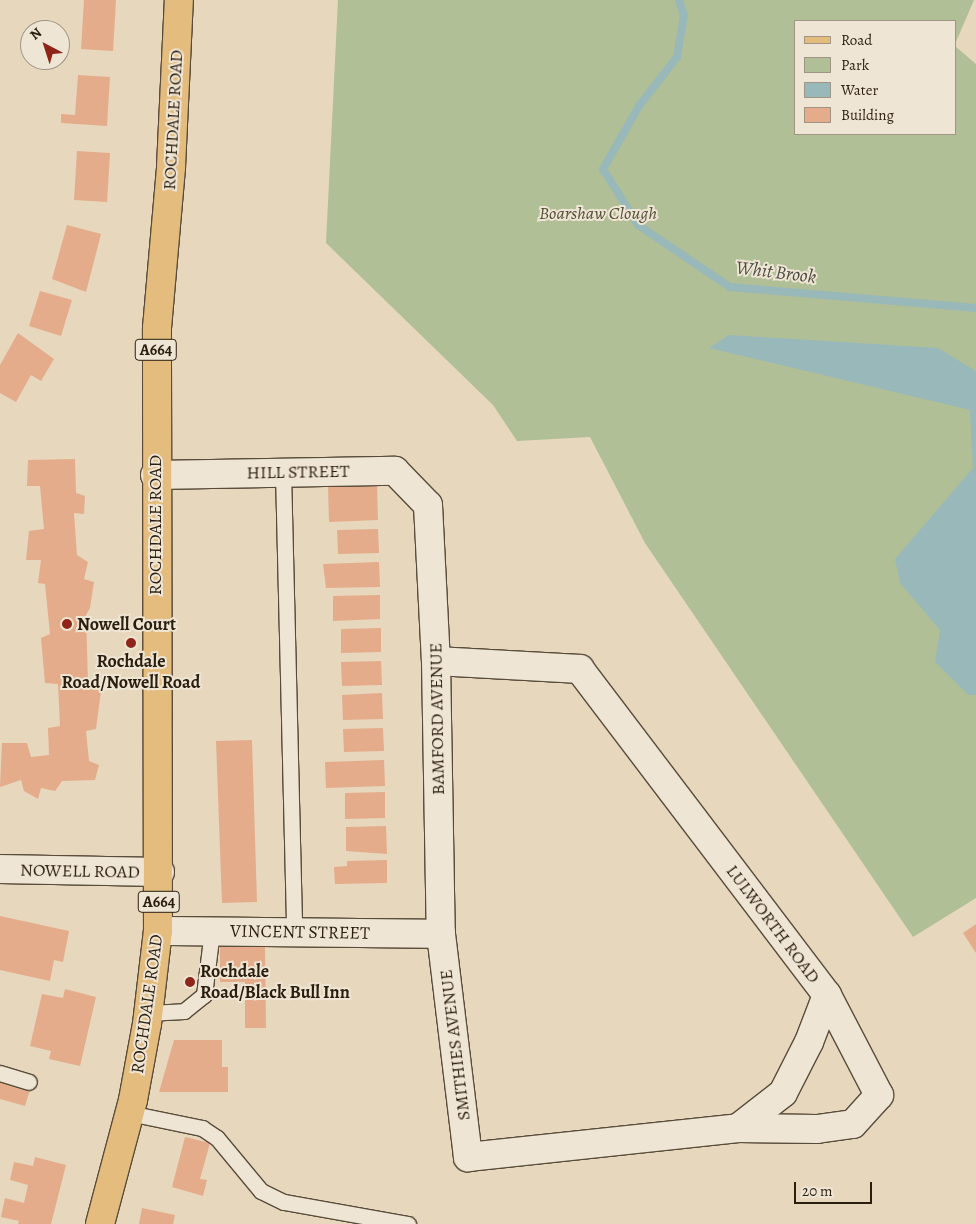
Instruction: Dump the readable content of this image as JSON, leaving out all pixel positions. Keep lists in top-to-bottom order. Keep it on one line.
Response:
{"streets":{"main road":["ROCHDALE ROAD","A664"],"street":["HILL STREET","BAMFORD AVENUE","NOWELL ROAD","LULWORTH ROAD","VINCENT STREET","SMITHIES AVENUE"]},"crossings":[["ROCHDALE ROAD","HILL STREET"],["ROCHDALE ROAD","NOWELL ROAD"],["ROCHDALE ROAD","VINCENT STREET"],["HILL STREET","BAMFORD AVENUE"],["BAMFORD AVENUE","LULWORTH ROAD"],["BAMFORD AVENUE","VINCENT STREET"],["BAMFORD AVENUE","SMITHIES AVENUE"],["LULWORTH ROAD","SMITHIES AVENUE"],["VINCENT STREET","SMITHIES AVENUE"]],"water":["Whit Brook"],"parks":["Boarshaw Clough"],"places":["Nowell Court","Rochdale Road/Nowell Road","Rochdale Road/Black Bull Inn"],"legend":["Road","Park","Water","Building"],"scale_bar":"20 m","north":"top left"}
